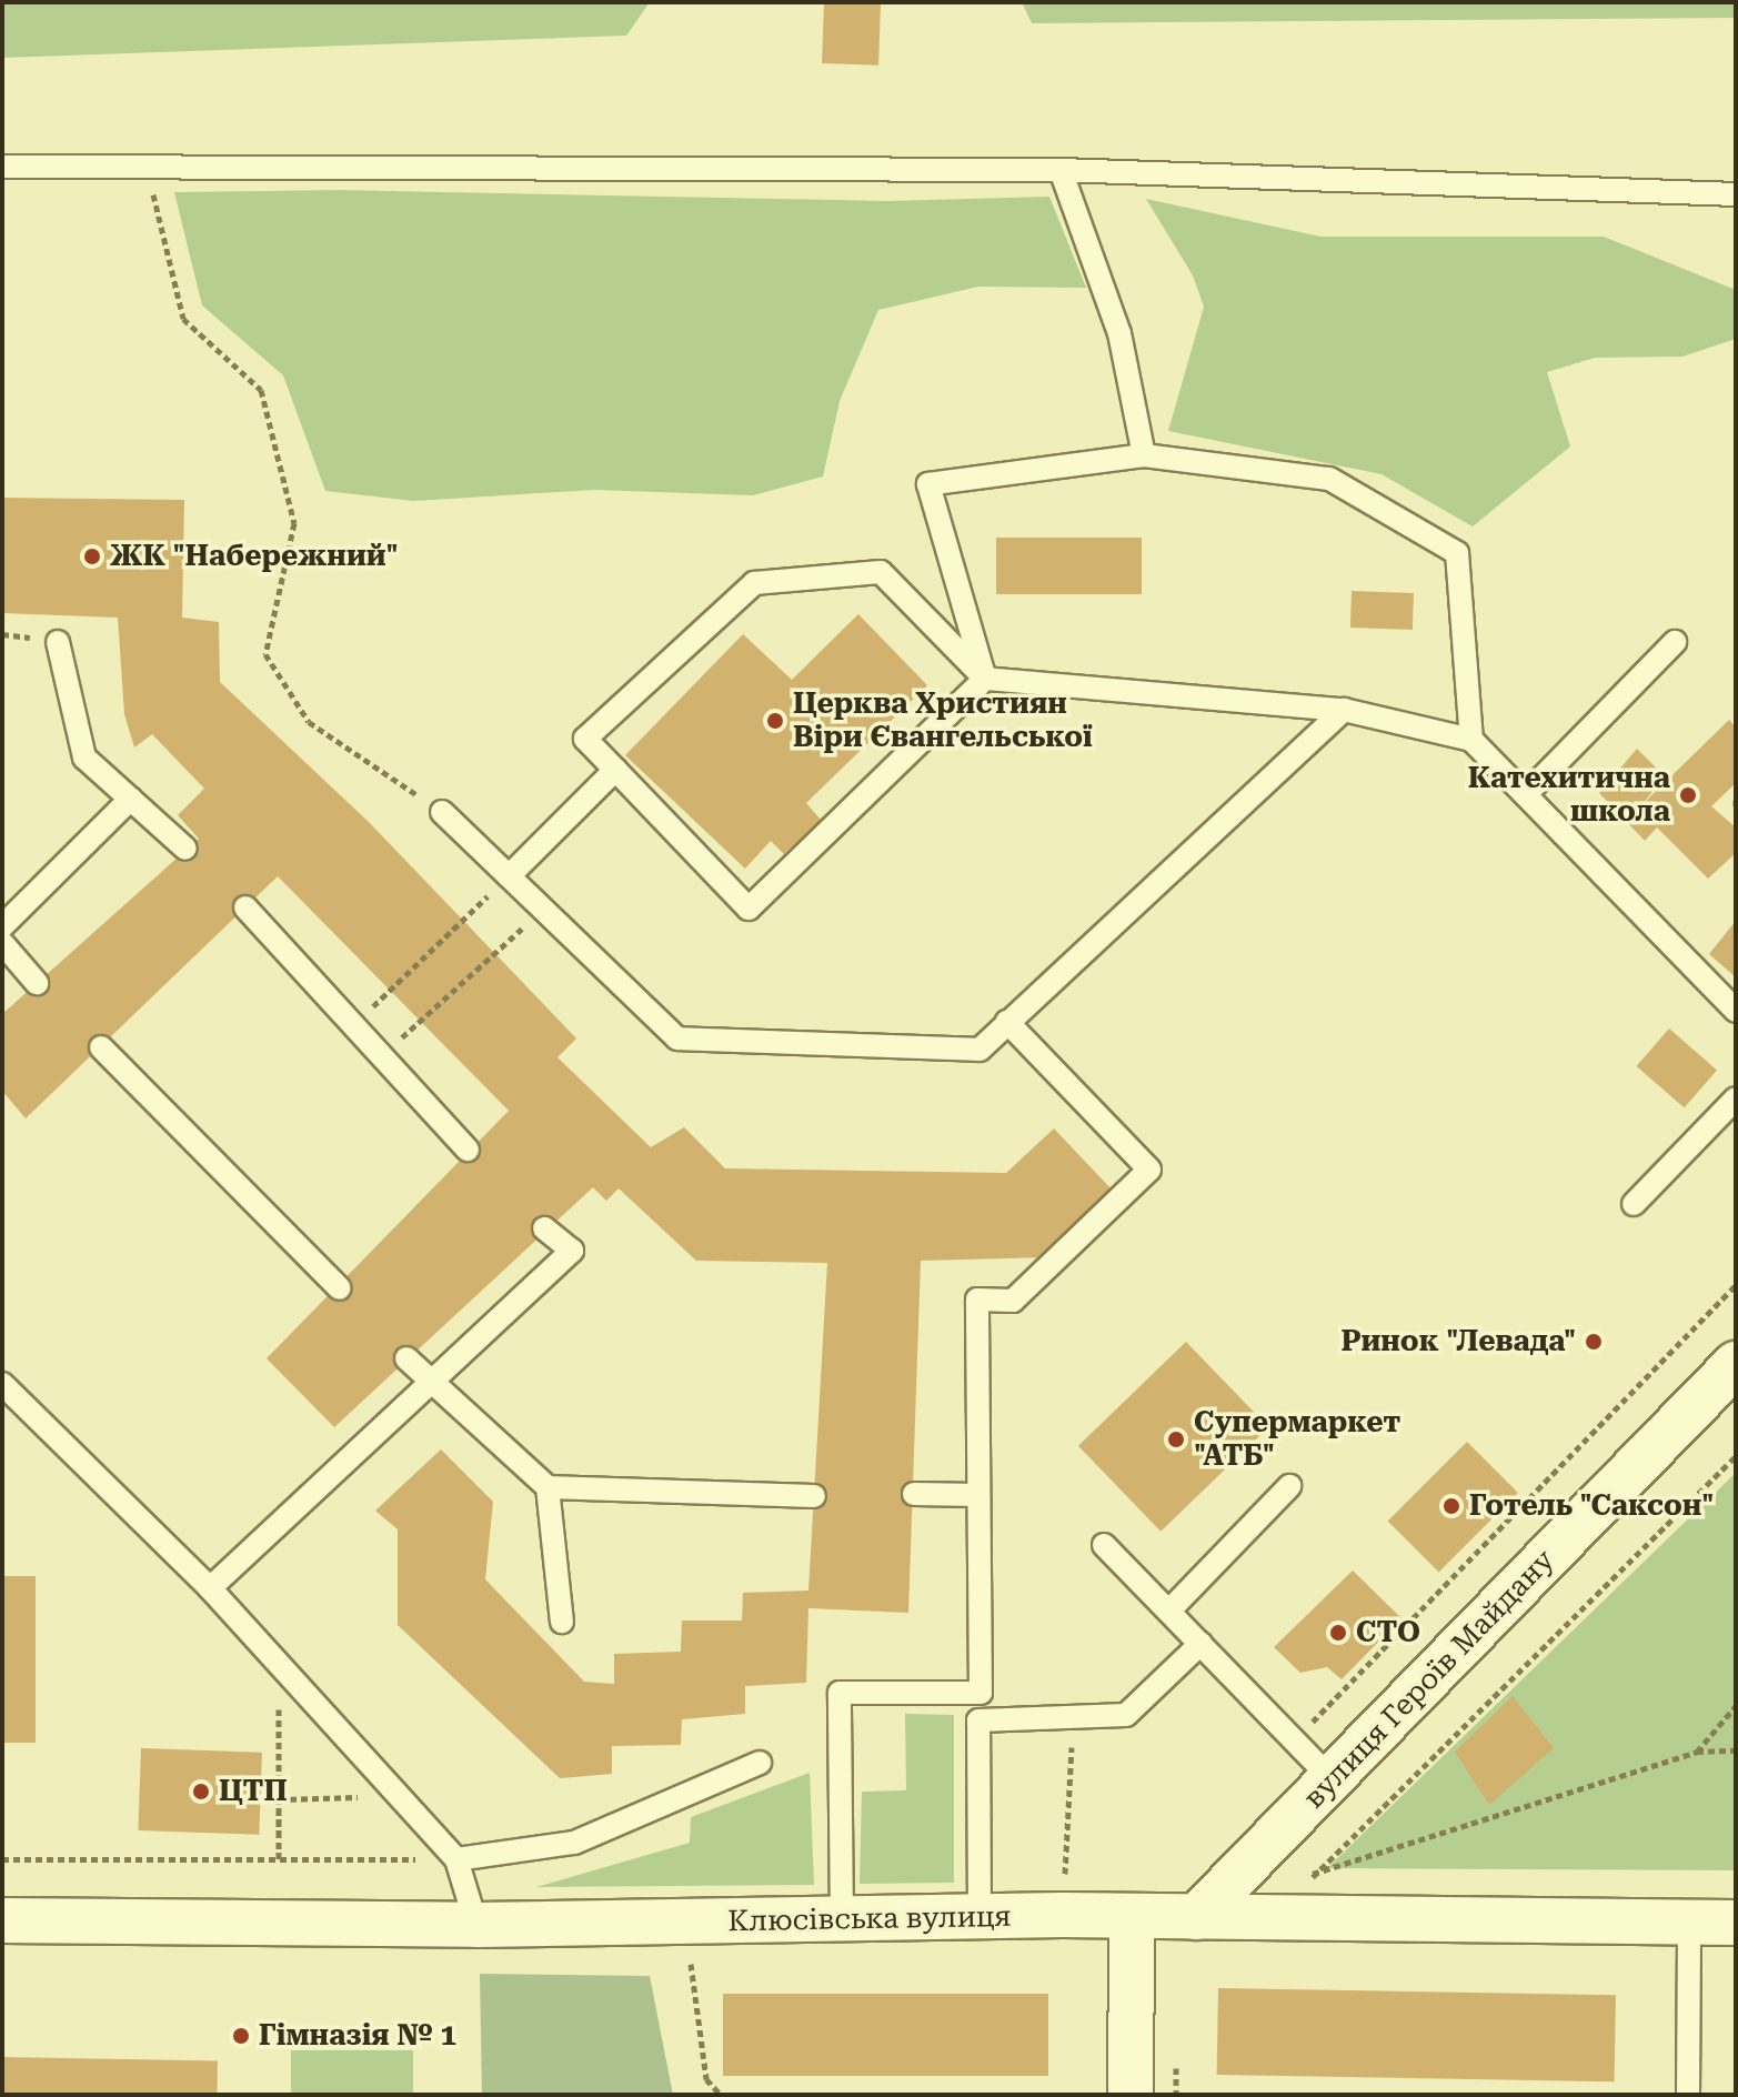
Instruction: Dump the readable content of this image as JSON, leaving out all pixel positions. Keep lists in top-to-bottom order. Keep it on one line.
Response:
{"streets":{"street":["вулиця Героїв Майдану","Клюсівська вулиця"]},"crossings":[["вулиця Героїв Майдану","Клюсівська вулиця"]],"places":["ЖК \"Набережний\"","Церква Християн Віри Євангельської","Катехитична школа","Ринок \"Левада\"","Супермаркет \"АТБ\"","Готель \"Саксон\"","СТО","ЦТП","Гімназія № 1"]}
